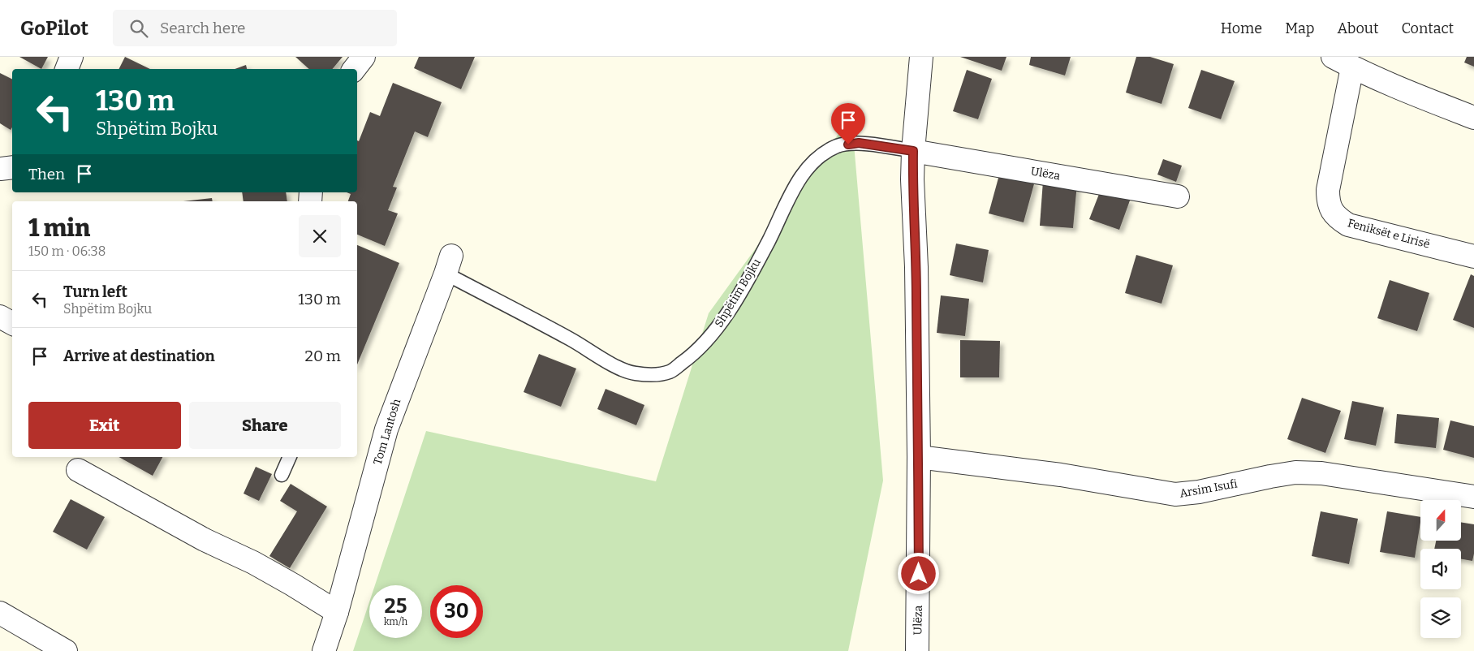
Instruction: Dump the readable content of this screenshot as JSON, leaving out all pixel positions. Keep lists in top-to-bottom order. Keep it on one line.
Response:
{"streets":{"street":["Ulëza","Feniksët e Lirisë","Tom Lantosh","Arsim Isufi"],"lane":["Shpëtim Bojku"]},"crossings":[["Ulëza","Shpëtim Bojku"],["Ulëza","Arsim Isufi"],["Shpëtim Bojku","Tom Lantosh"]],"north":"top","page":{"header":"GoPilot","search":"Search here","nav":["Home","Map","About","Contact"],"turn":["130 m","Shpëtim Bojku"],"then":"Then","heading":["1 min","150 m · 06:38"],"list":[{"name":"Turn left","note":"Shpëtim Bojku","value":"130 m"},{"name":"Arrive at destination","value":"20 m"}],"buttons":["Exit","Share"],"speed":"25 km/h","limit":"30"}}
